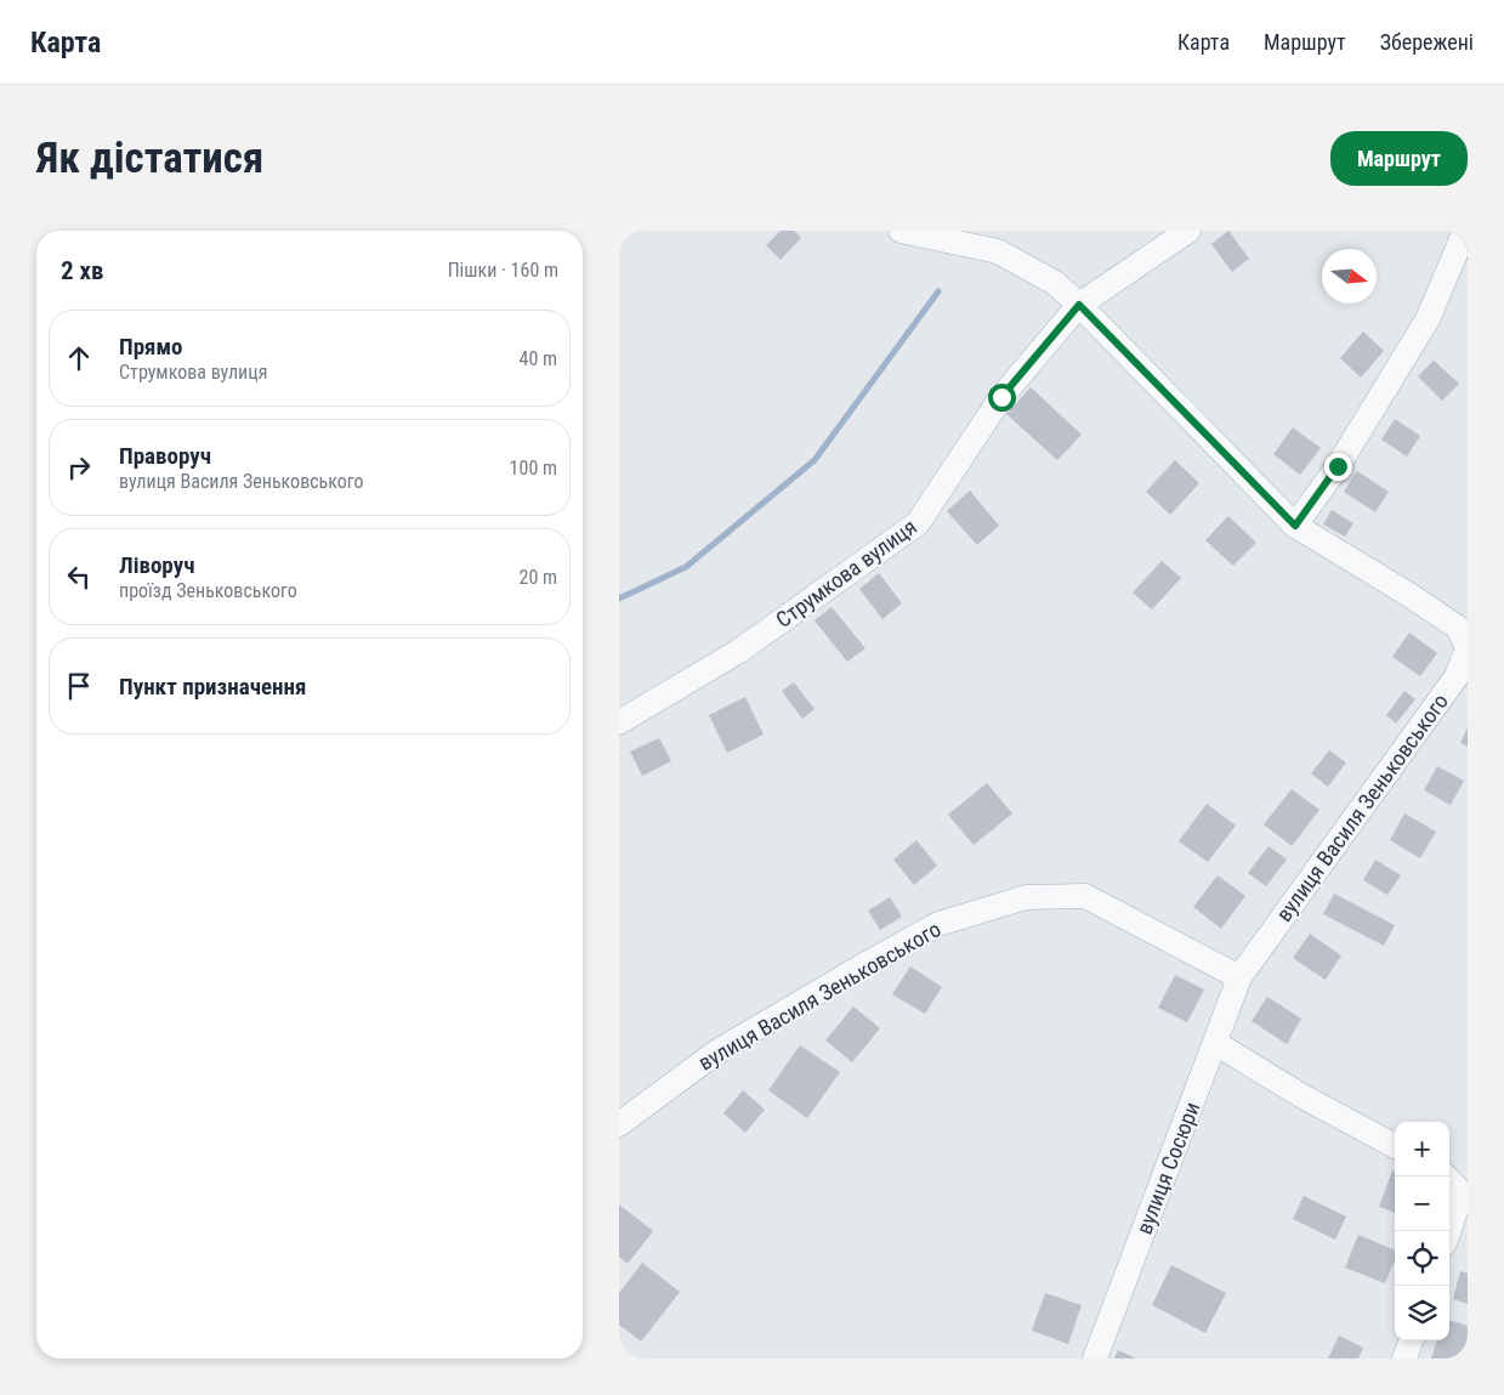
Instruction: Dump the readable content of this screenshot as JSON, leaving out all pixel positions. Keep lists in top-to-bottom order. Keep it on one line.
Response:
{"streets":{"street":["Струмкова вулиця","вулиця Василя Зеньковського","вулиця Сосюри"]},"crossings":[["Струмкова вулиця","вулиця Василя Зеньковського"],["вулиця Василя Зеньковського","вулиця Сосюри"]],"north":"right","page":{"header":"Карта","nav":["Карта","Маршрут","Збережені"],"buttons":"Маршрут","title":"Як дістатися","heading":["2 хв","Пішки · 160 m"],"list":[["Прямо","Струмкова вулиця","40 m"],["Праворуч","вулиця Василя Зеньковського","100 m"],["Ліворуч","проїзд Зеньковського","20 m"],"Пункт призначення"],"map_buttons":["+","−"]}}
